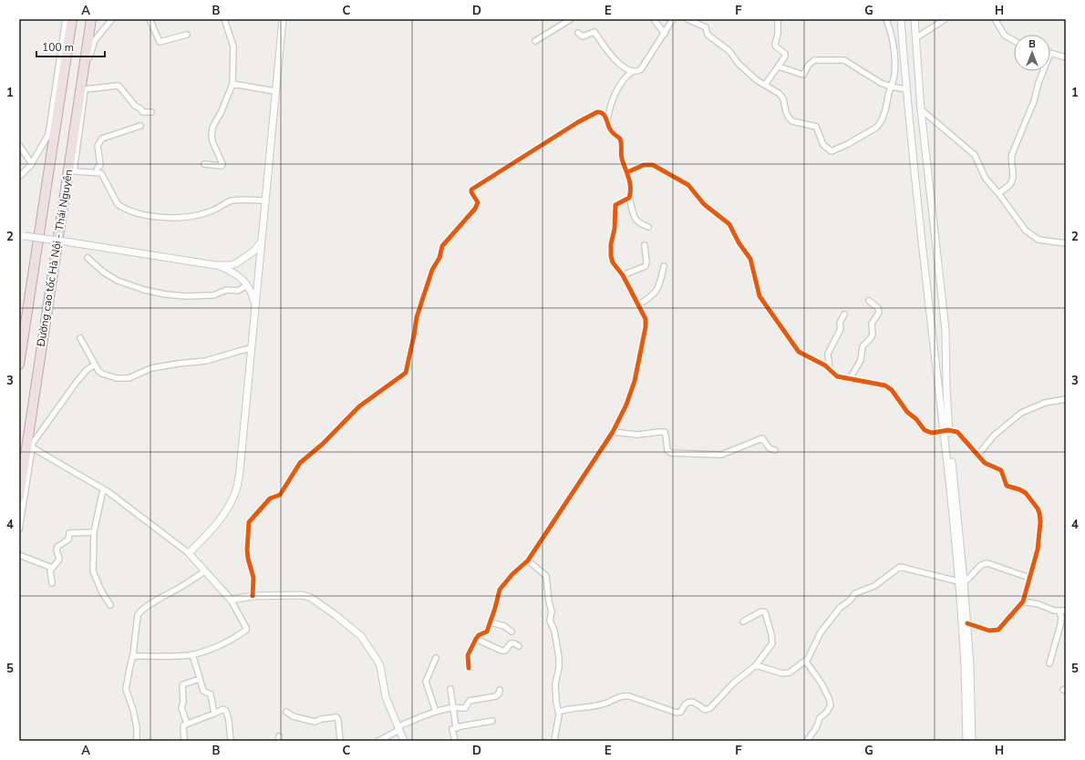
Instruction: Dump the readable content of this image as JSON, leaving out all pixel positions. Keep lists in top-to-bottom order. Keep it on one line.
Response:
{"streets":{"highway":["Đường cao tốc Hà Nội - Thái Nguyên"]},"scale_bar":"100 m","north":"top","grid":{"columns":["A","B","C","D","E","F","G","H"],"rows":["1","2","3","4","5"]}}
